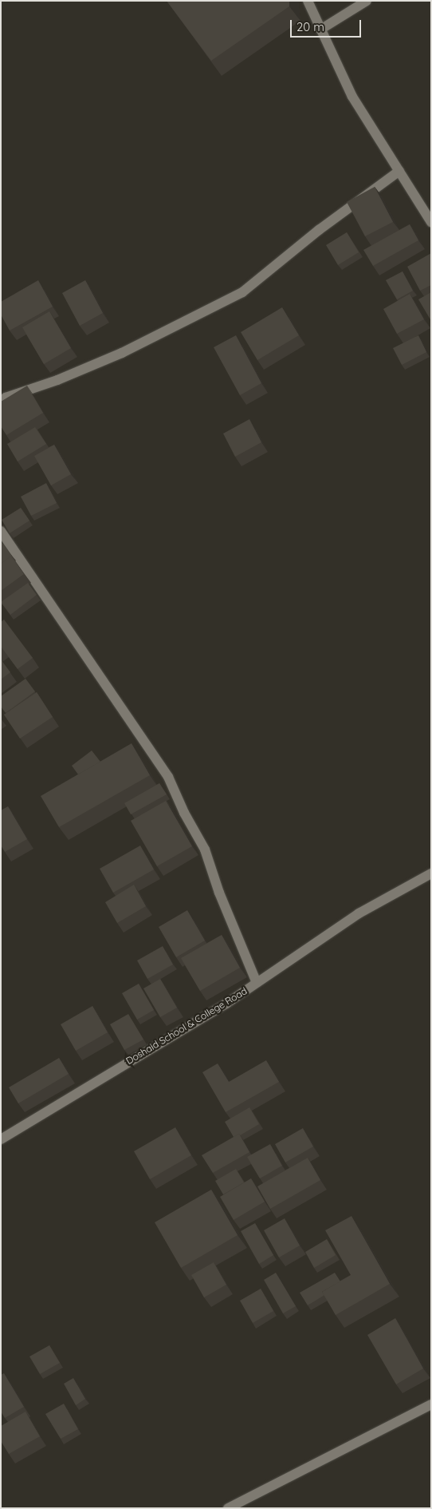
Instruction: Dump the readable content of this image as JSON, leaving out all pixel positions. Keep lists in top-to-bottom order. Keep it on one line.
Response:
{"streets":{"street":["Doshaid School & College Road"]},"scale_bar":"20 m"}
